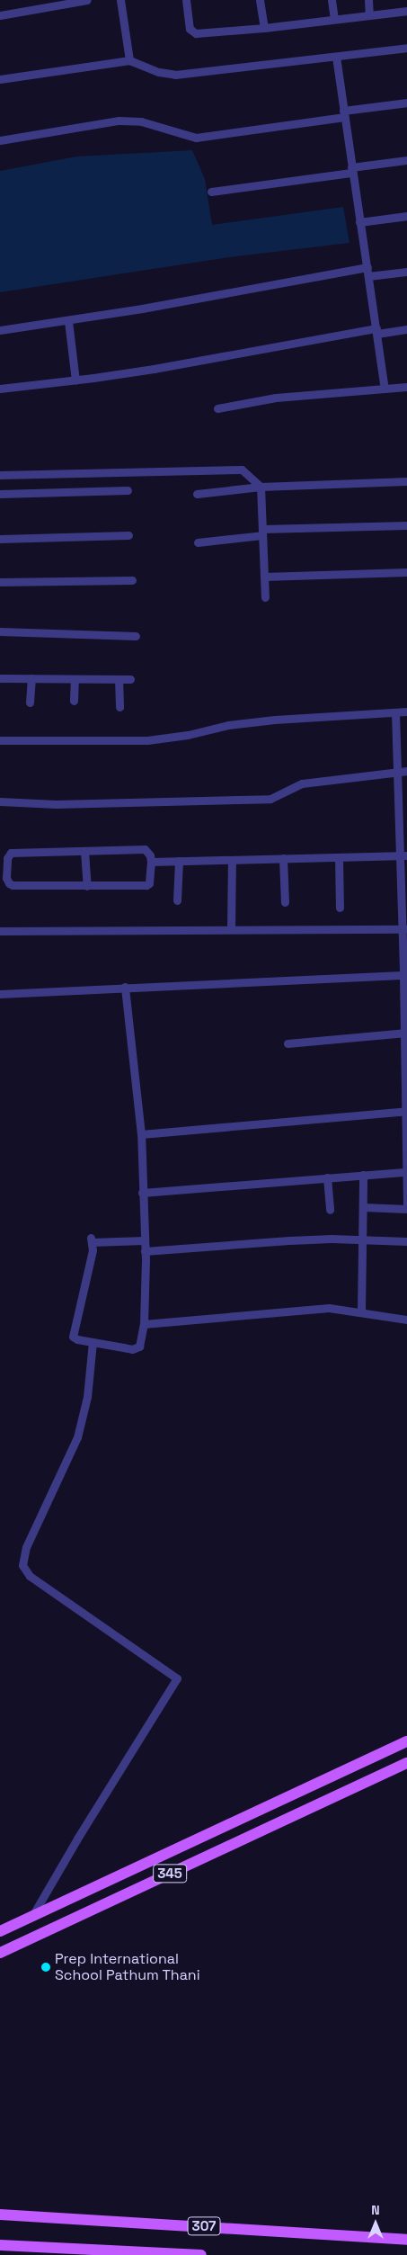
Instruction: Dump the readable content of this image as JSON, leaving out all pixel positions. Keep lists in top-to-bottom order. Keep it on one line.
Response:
{"streets":{"main road":["345","307"]},"places":["Prep International School Pathum Thani"],"north":"top"}
